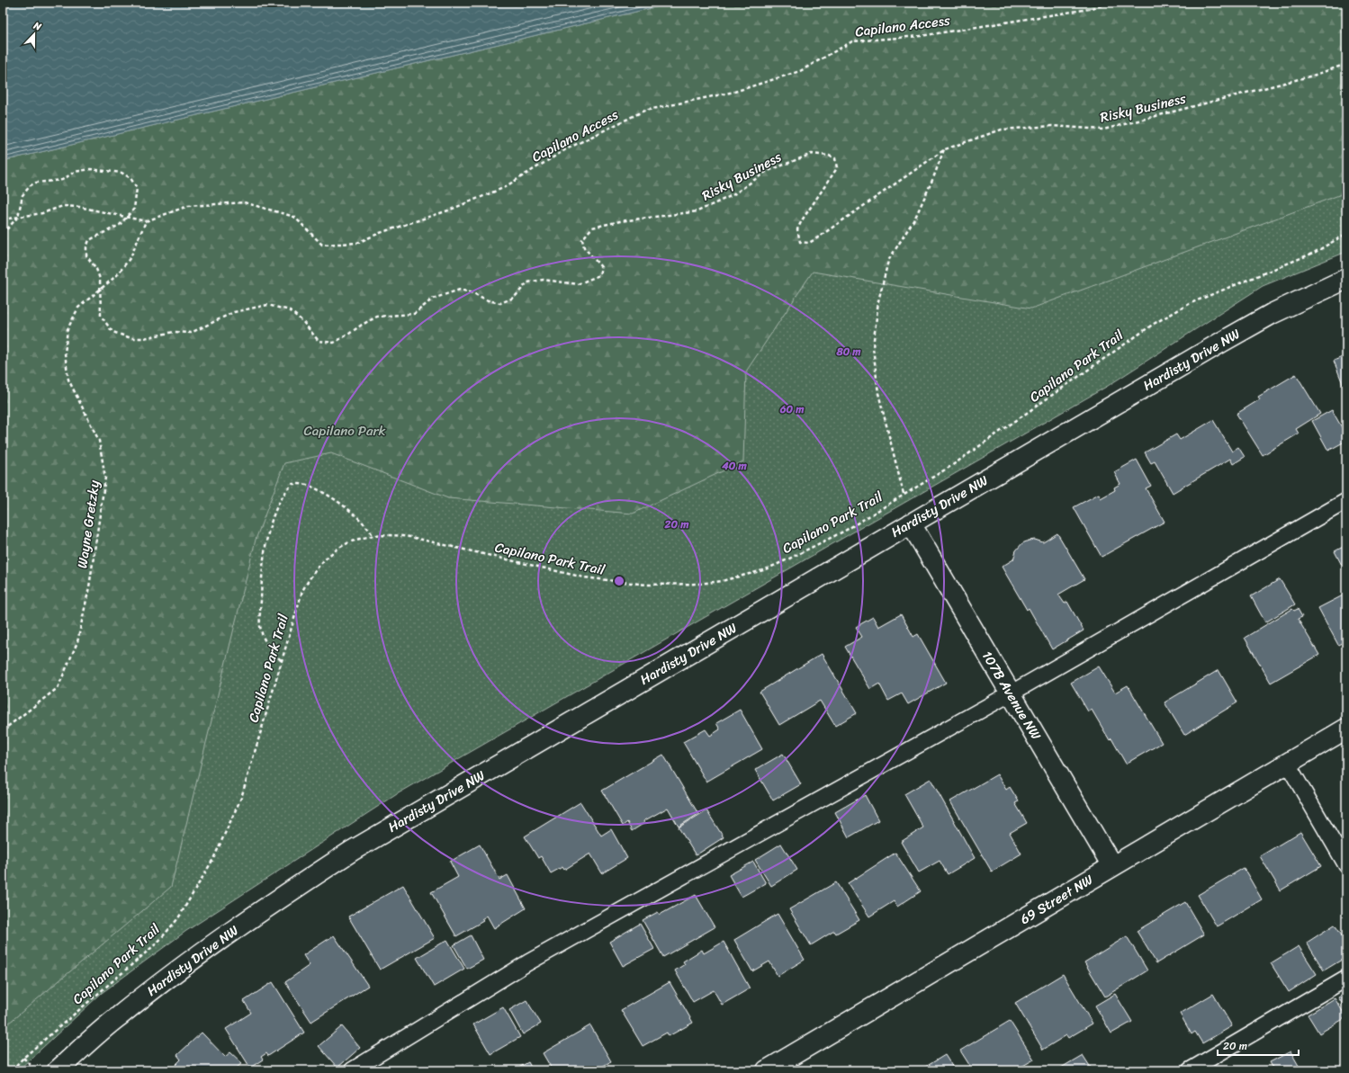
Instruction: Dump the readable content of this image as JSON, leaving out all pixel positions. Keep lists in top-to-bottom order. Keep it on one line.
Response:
{"streets":{"street":["Hardisty Drive NW","107B Avenue NW","69 Street NW"],"path":["Capilano Access","Risky Business","Capilano Park Trail","Wayne Gretzky"]},"crossings":[["Risky Business","Wayne Gretzky"],["Hardisty Drive NW","107B Avenue NW"],["107B Avenue NW","69 Street NW"]],"parks":["Capilano Park"],"scale_bar":"20 m","north":"top","rings":["80 m","60 m","40 m","20 m"]}
